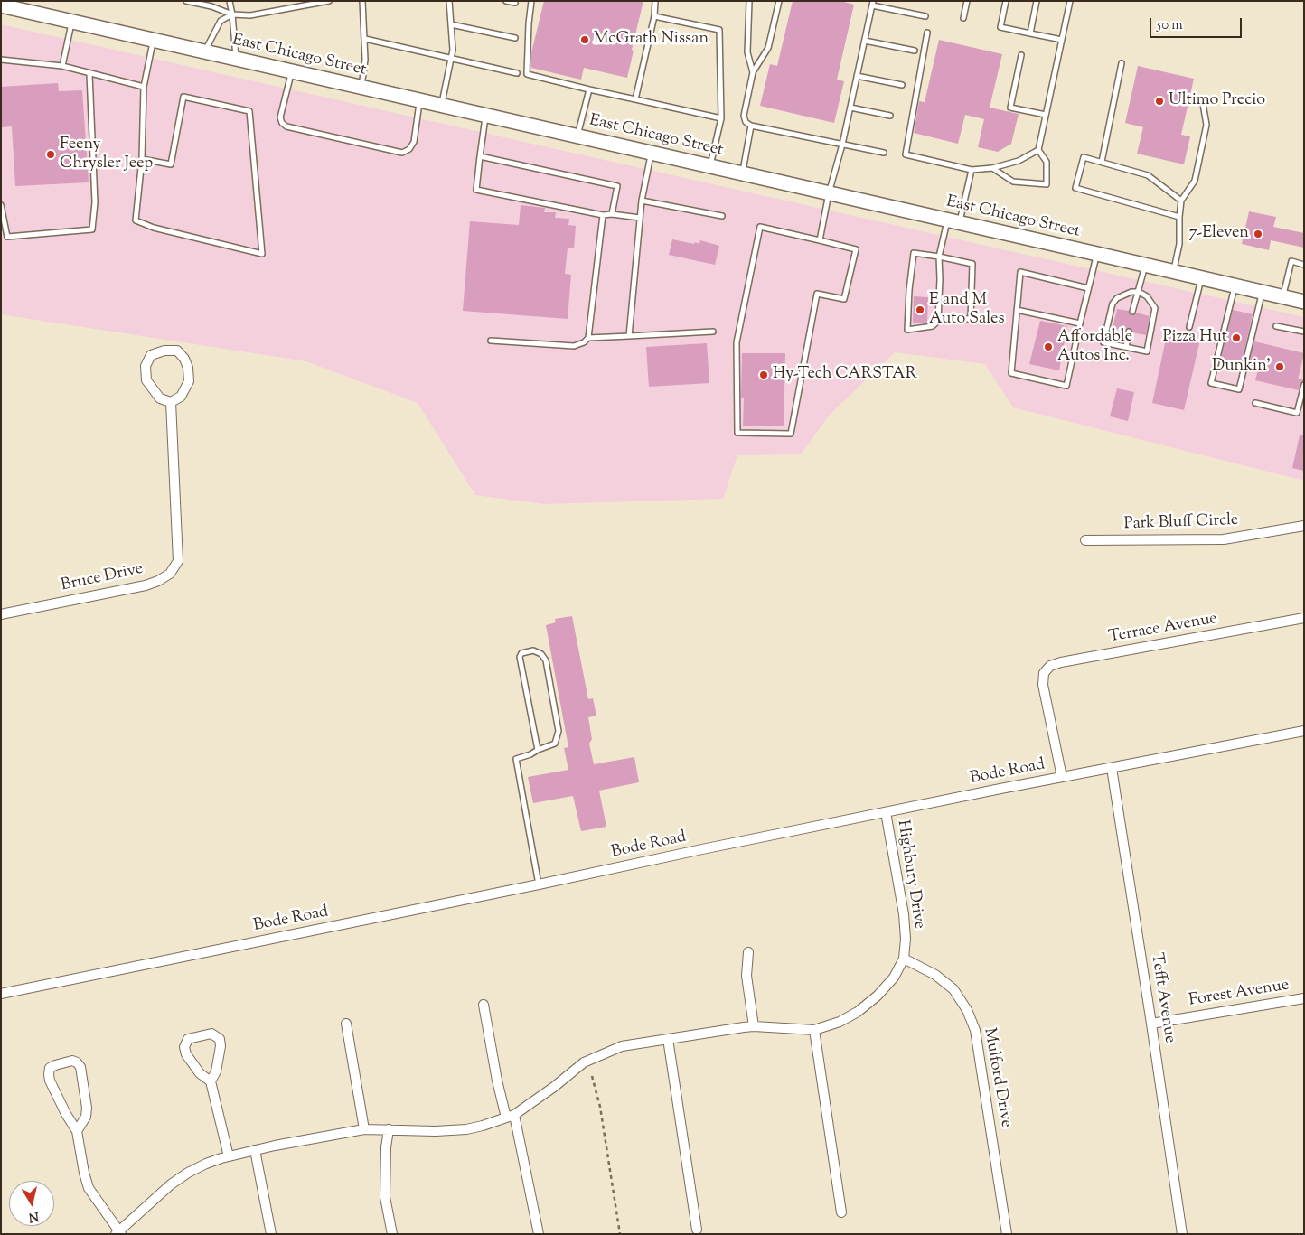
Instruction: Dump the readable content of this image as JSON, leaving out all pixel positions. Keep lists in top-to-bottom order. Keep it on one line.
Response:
{"streets":{"main road":["East Chicago Street"],"street":["Park Bluff Circle","Bruce Drive","Terrace Avenue","Bode Road","Highbury Drive","Forest Avenue","Tefft Avenue","Mulford Drive"]},"crossings":[["Terrace Avenue","Bode Road"],["Bode Road","Highbury Drive"],["Bode Road","Tefft Avenue"],["Highbury Drive","Mulford Drive"],["Forest Avenue","Tefft Avenue"]],"places":["McGrath Nissan","Ultimo Precio","Feeny Chrysler Jeep","7-Eleven","E and M Auto Sales","Pizza Hut","Affordable Autos Inc.","Dunkin'","Hy-Tech CARSTAR"],"scale_bar":"50 m","north":"bottom"}
